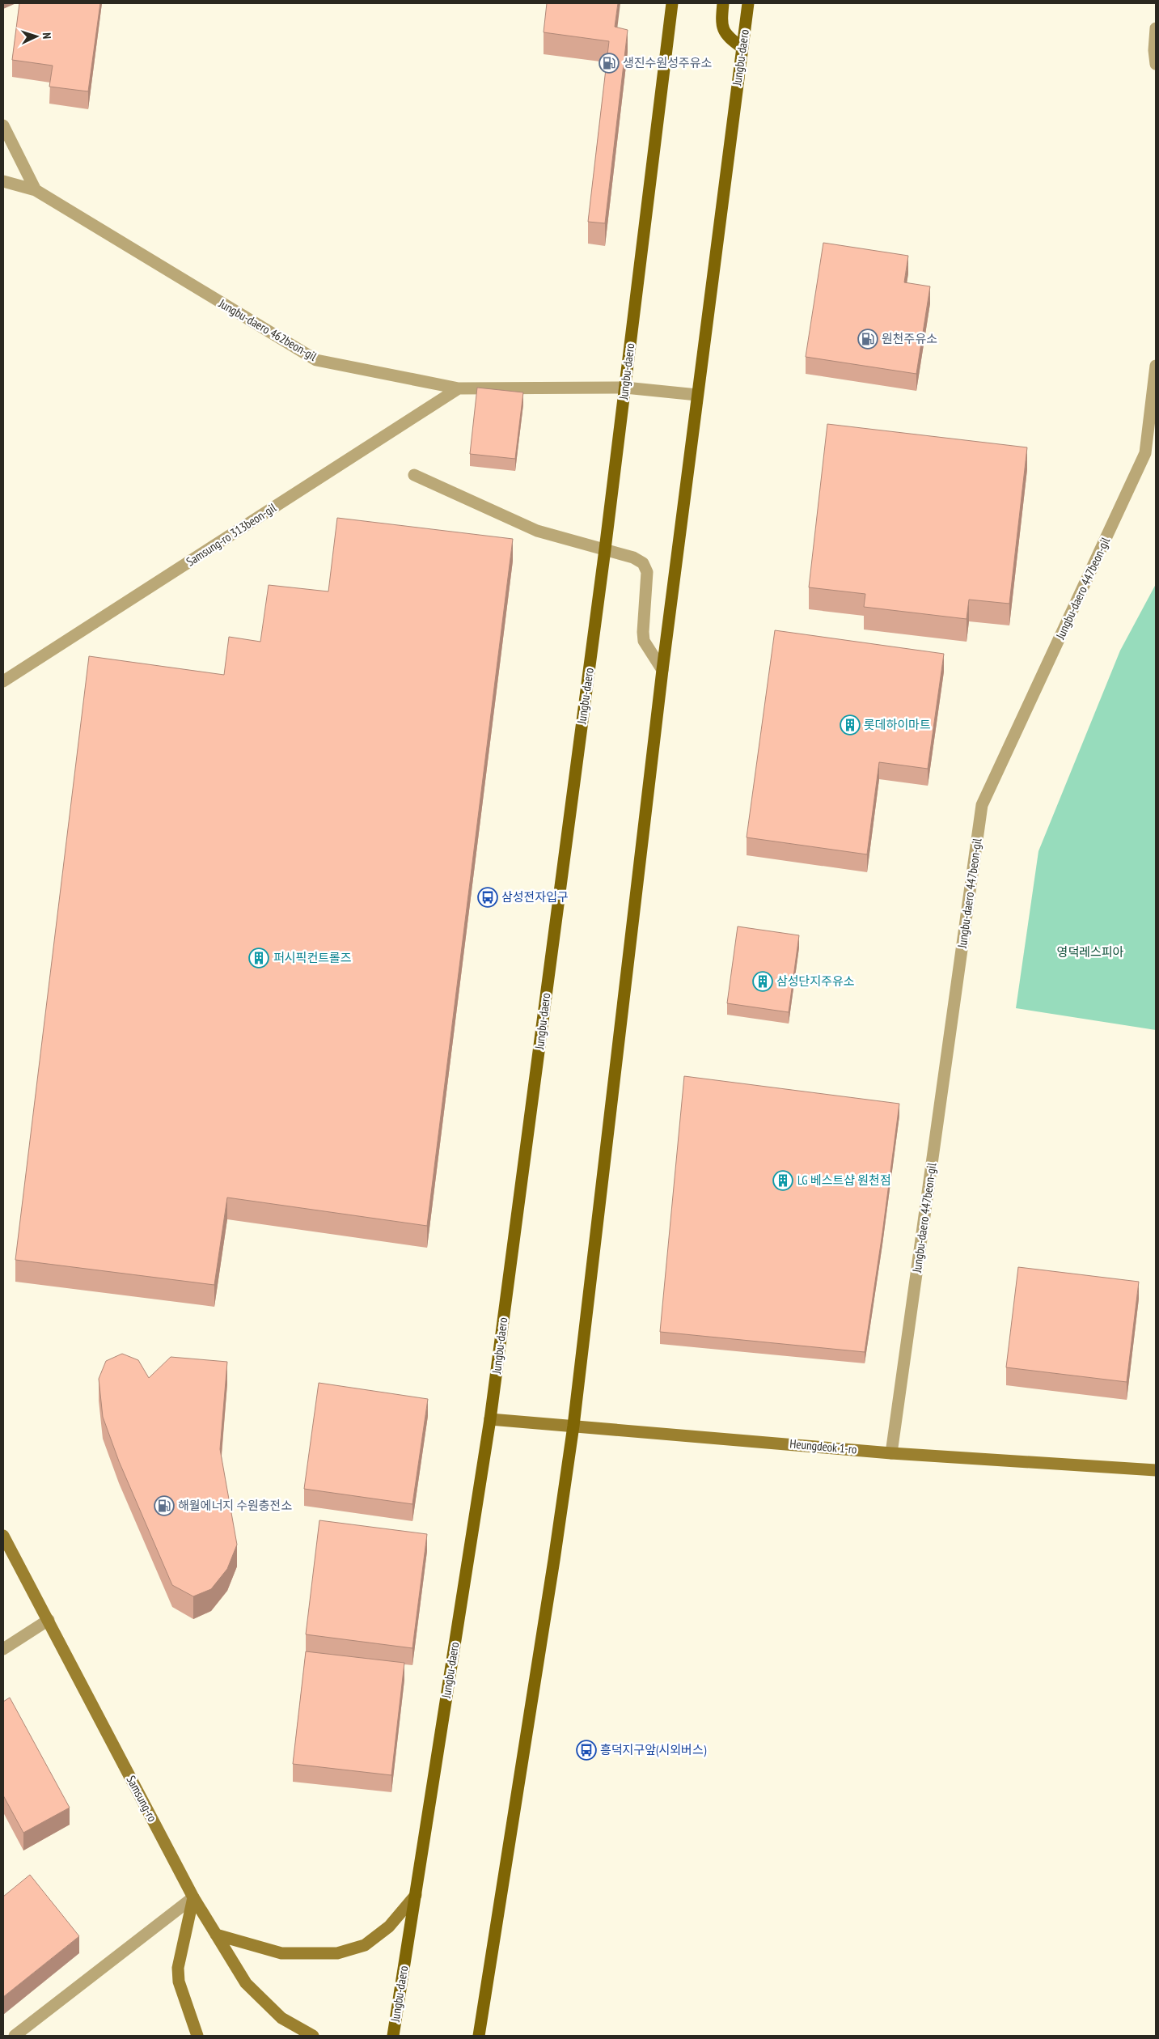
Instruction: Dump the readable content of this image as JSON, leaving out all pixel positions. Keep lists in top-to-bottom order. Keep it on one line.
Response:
{"streets":{"main road":["Jungbu-daero"],"street":["Jungbu-daero 462beon-gil","Samsung-ro 313beon-gil","Jungbu-daero 447beon-gil","Heungdeok 1-ro","Samsung-ro"]},"crossings":[["Jungbu-daero","Jungbu-daero 462beon-gil"],["Jungbu-daero","Heungdeok 1-ro"],["Jungbu-daero 462beon-gil","Samsung-ro 313beon-gil"],["Jungbu-daero 447beon-gil","Heungdeok 1-ro"]],"parks":["영덕레스피아"],"places":{"fuel station":["생진수원성주유소","원천주유소","해월에너지 수원충전소"],"building":["롯데하이마트","퍼시픽컨트롤즈","삼성단지주유소","LG 베스트샵 원천점"],"bus stop":["삼성전자입구","흥덕지구앞(시외버스)"]},"north":"right"}
